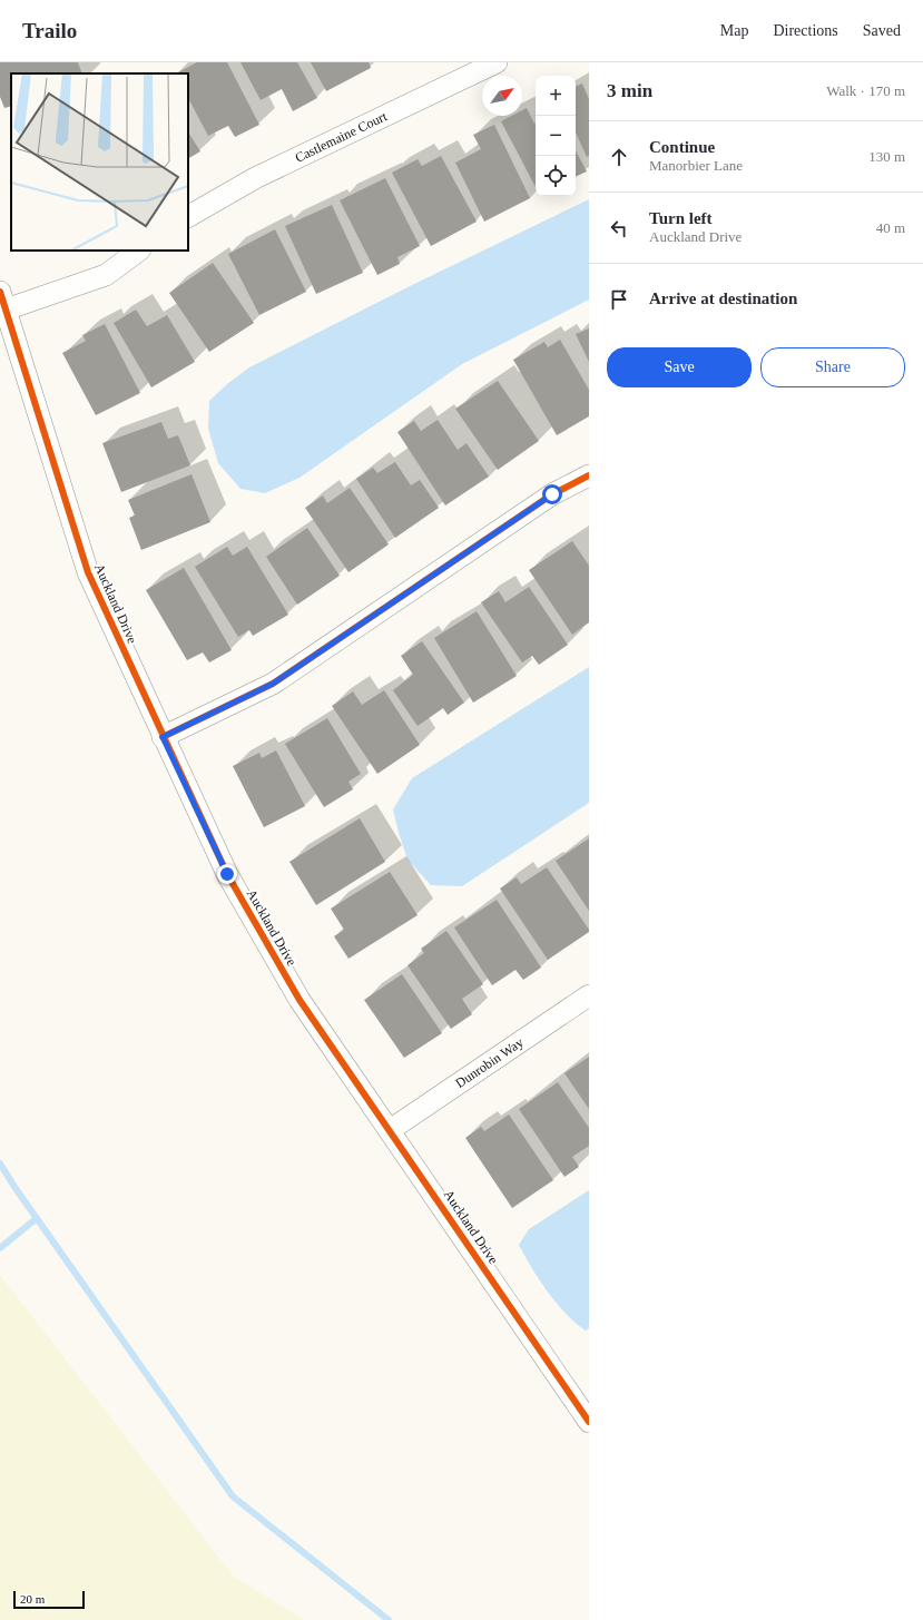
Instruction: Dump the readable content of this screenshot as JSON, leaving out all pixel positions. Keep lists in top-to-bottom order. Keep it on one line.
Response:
{"streets":{"street":["Castlemaine Court","Auckland Drive","Dunrobin Way"]},"crossings":[["Auckland Drive","Dunrobin Way"]],"scale_bar":"20 m","north":"top right","page":{"header":"Trailo","nav":["Map","Directions","Saved"],"heading":["3 min","Walk · 170 m"],"map_buttons":["+","−"],"list":[["Continue","Manorbier Lane","130 m"],["Turn left","Auckland Drive","40 m"],"Arrive at destination"],"buttons":["Save","Share"],"scale":"20 m"}}
